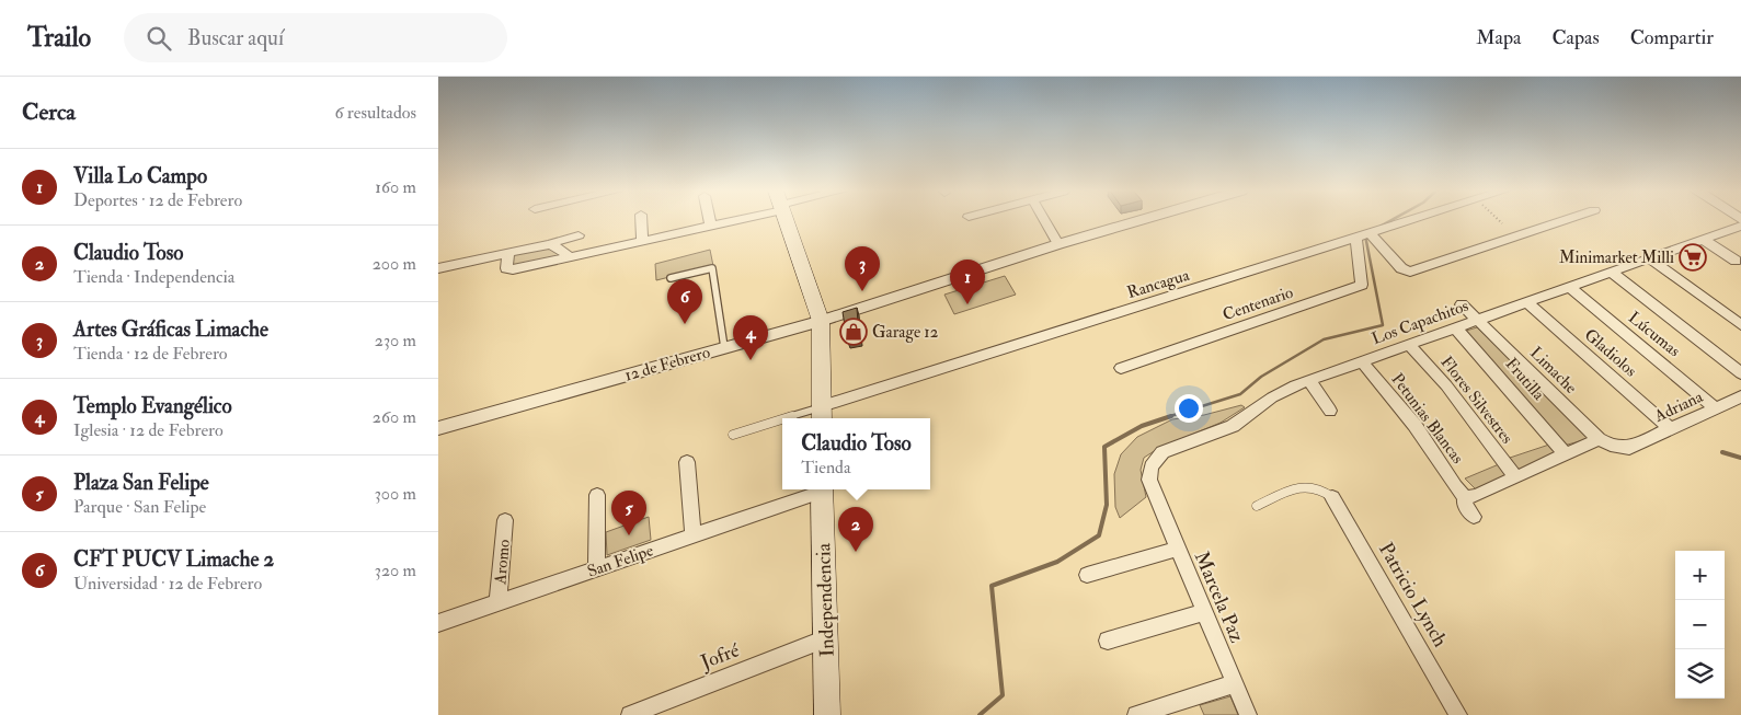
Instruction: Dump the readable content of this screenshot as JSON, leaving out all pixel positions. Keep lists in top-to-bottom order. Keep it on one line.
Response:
{"streets":{"main road":["Independencia"],"street":["Rancagua","Centenario","Los Capachitos","Lúcumas","Gladiolos","12 de Febrero","Limache","Frutilla","Flores Silvestres","Adriana","Petunias Blancas","San Felipe","Aromo","Patricio Lynch","Marcela Paz","Jofré"]},"crossings":[["Rancagua","Centenario"],["Los Capachitos","Lúcumas"],["Los Capachitos","Gladiolos"],["Los Capachitos","Limache"],["Los Capachitos","Frutilla"],["Los Capachitos","Flores Silvestres"],["Los Capachitos","Petunias Blancas"],["Los Capachitos","Marcela Paz"],["Lúcumas","Adriana"],["Gladiolos","Adriana"],["Limache","Adriana"],["San Felipe","Aromo"],["San Felipe","Independencia"],["Independencia","Jofré"]],"places":{"supermarket":["Minimarket Milli"],"shop":["Garage 12"]},"page":{"header":"Trailo","search":"Buscar aquí","nav":["Mapa","Capas","Compartir"],"heading":["Cerca","6 resultados"],"list":[{"mark":"1","name":"Villa Lo Campo","note":"Deportes · 12 de Febrero","value":"160 m"},{"mark":"2","name":"Claudio Toso","note":"Tienda · Independencia","value":"200 m"},{"mark":"3","name":"Artes Gráficas Limache","note":"Tienda · 12 de Febrero","value":"230 m"},{"mark":"4","name":"Templo Evangélico","note":"Iglesia · 12 de Febrero","value":"260 m"},{"mark":"5","name":"Plaza San Felipe","note":"Parque · San Felipe","value":"300 m"},{"mark":"6","name":"CFT PUCV Limache 2","note":"Universidad · 12 de Febrero","value":"320 m"}],"pins":["3","1","6","4","5","2"],"popup":["Claudio Toso","Tienda"],"map_buttons":["+","−"]}}
